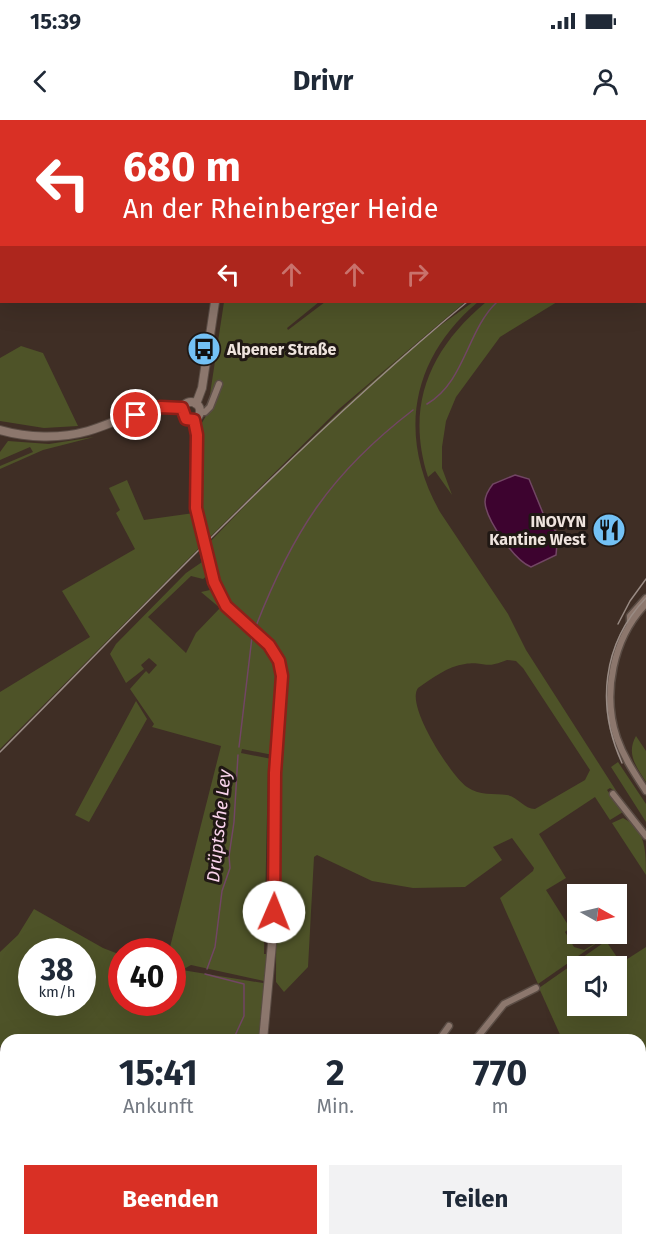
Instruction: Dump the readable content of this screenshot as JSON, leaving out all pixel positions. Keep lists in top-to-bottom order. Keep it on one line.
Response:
{"water":["Drüptsche Ley"],"places":{"bus stop":["Alpener Straße"],"restaurant":["INOVYN Kantine West"]},"north":"right","page":{"status":"15:39","header":"Drivr","turn":["680 m","An der Rheinberger Heide"],"speed":"38 km/h","limit":"40","eta":["15:41","Ankunft","2","Min.","770","m"],"buttons":["Beenden","Teilen"]}}
